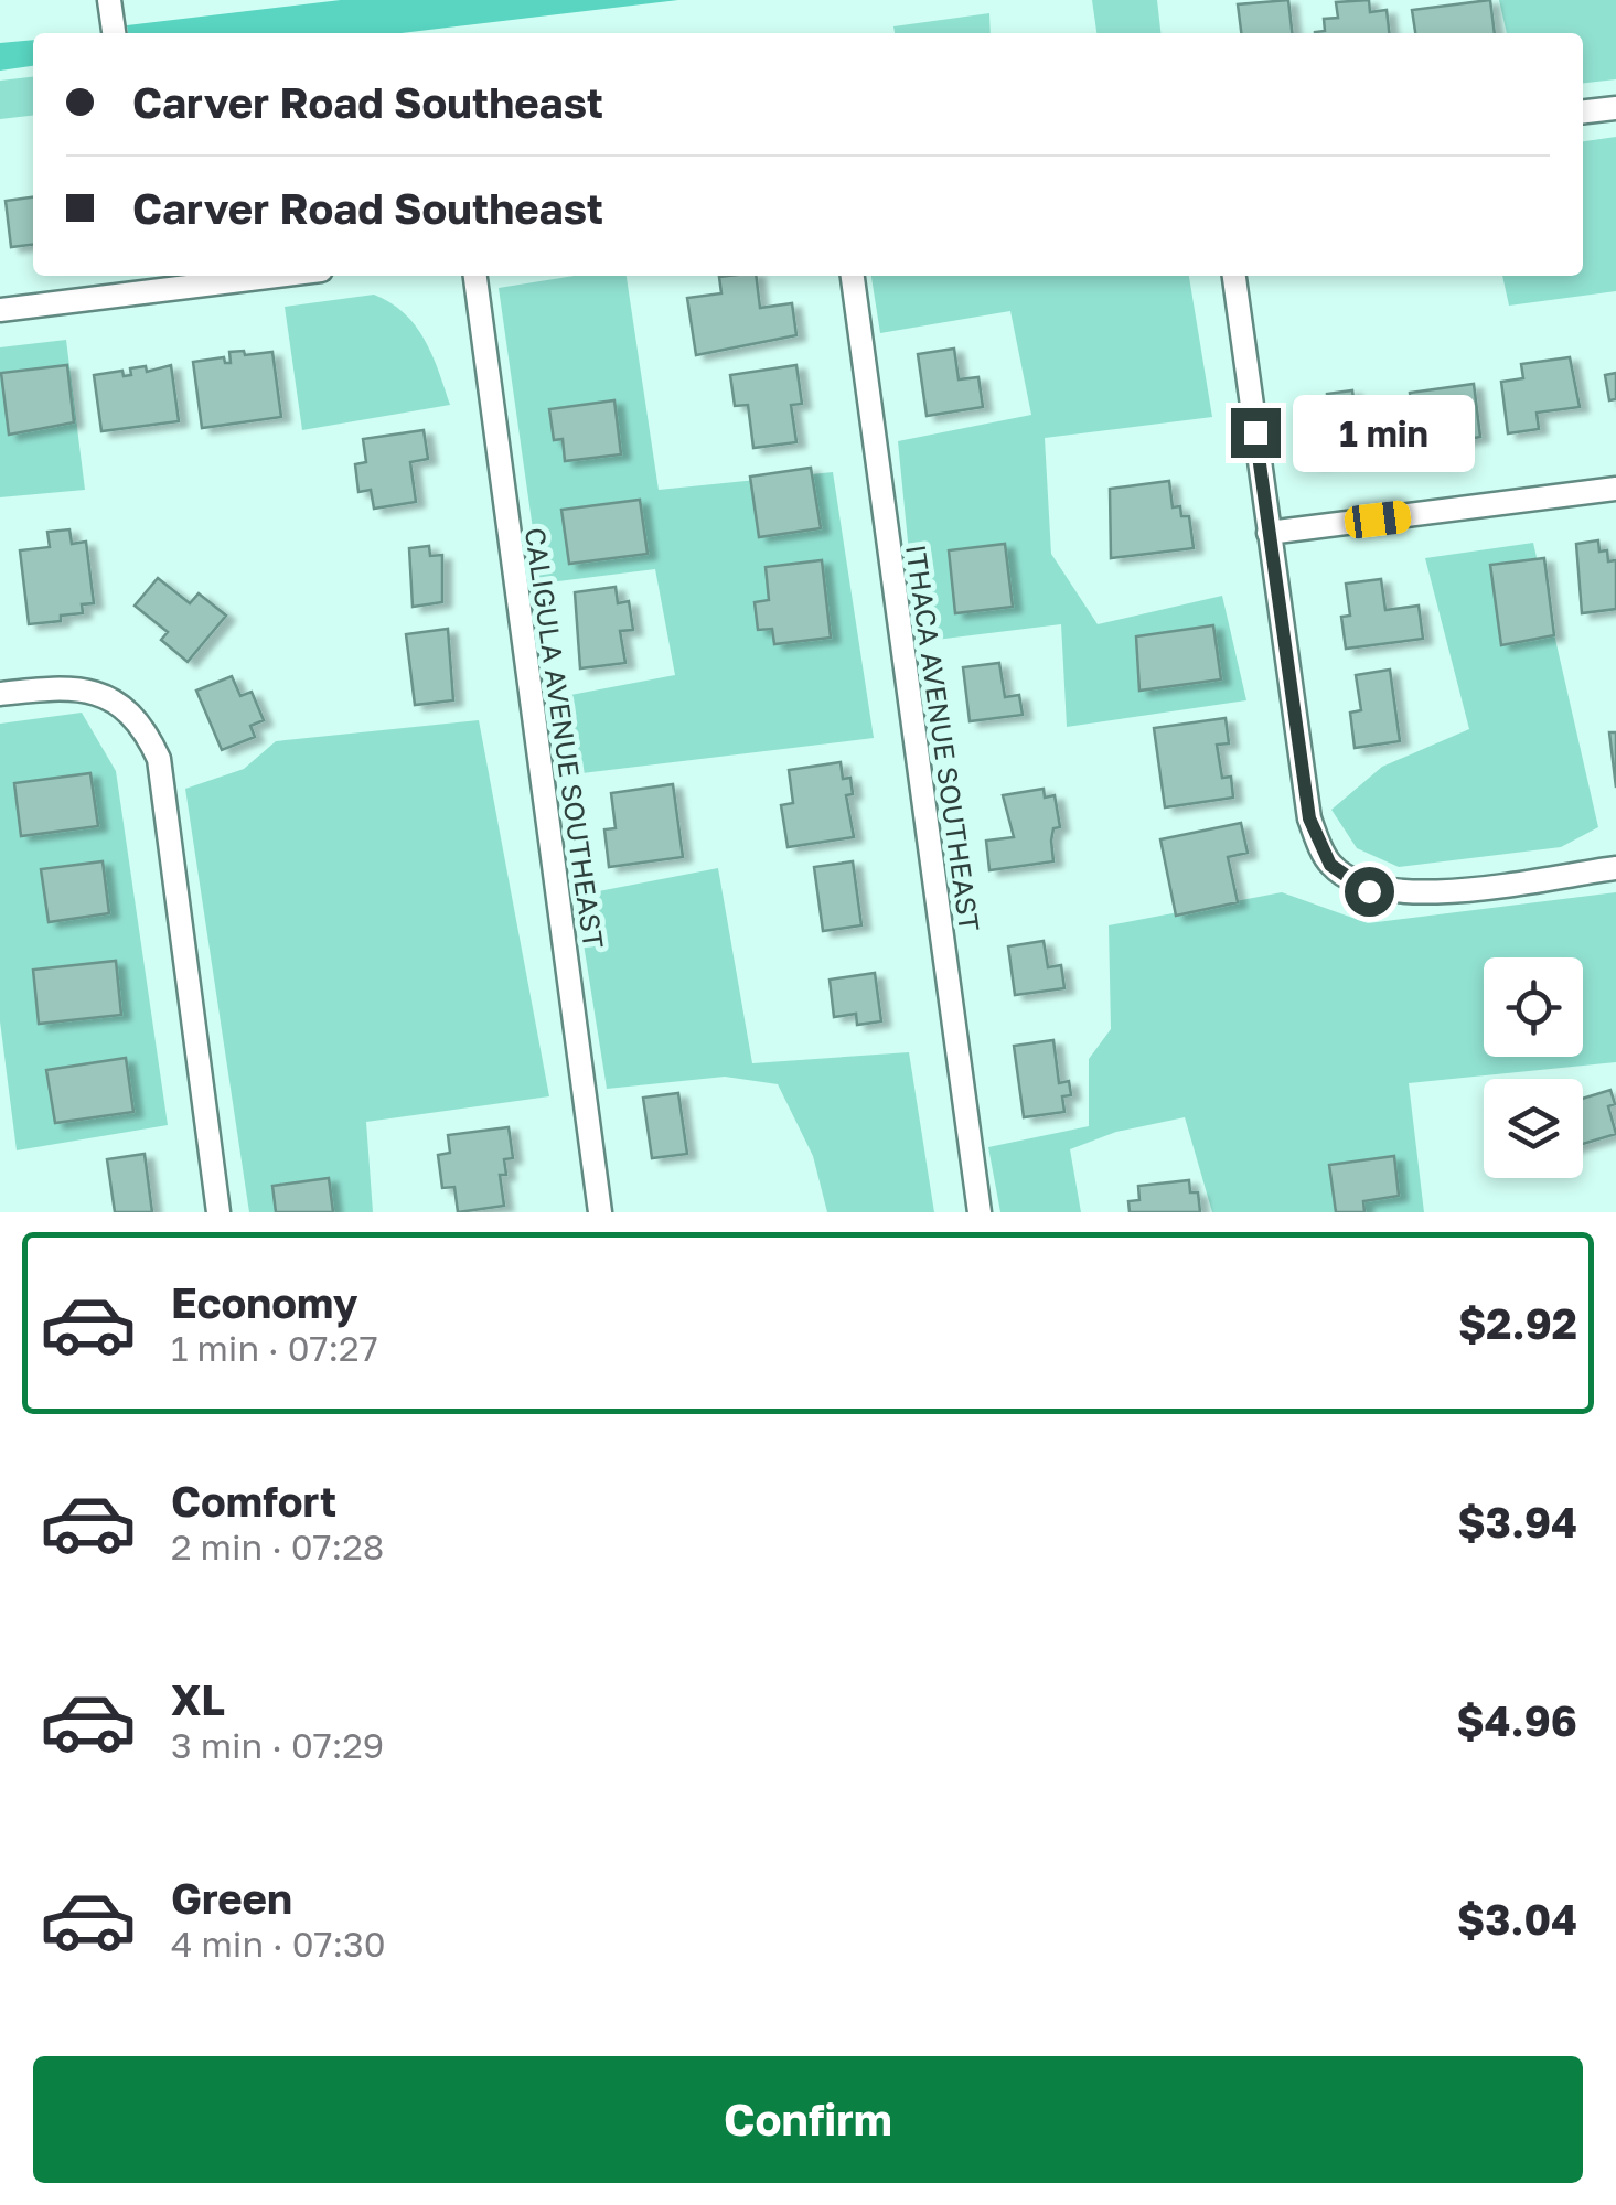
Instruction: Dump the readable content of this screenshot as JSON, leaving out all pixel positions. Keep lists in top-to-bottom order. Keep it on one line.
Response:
{"streets":{"street":["CALIGULA AVENUE SOUTHEAST","ITHACA AVENUE SOUTHEAST"]},"page":{"banner":["Carver Road Southeast","Carver Road Southeast"],"bubble":"1 min","list":[{"name":"Economy","note":"1 min · 07:27","value":"$2.92"},{"name":"Comfort","note":"2 min · 07:28","value":"$3.94"},{"name":"XL","note":"3 min · 07:29","value":"$4.96"},{"name":"Green","note":"4 min · 07:30","value":"$3.04"}],"buttons":"Confirm"}}
